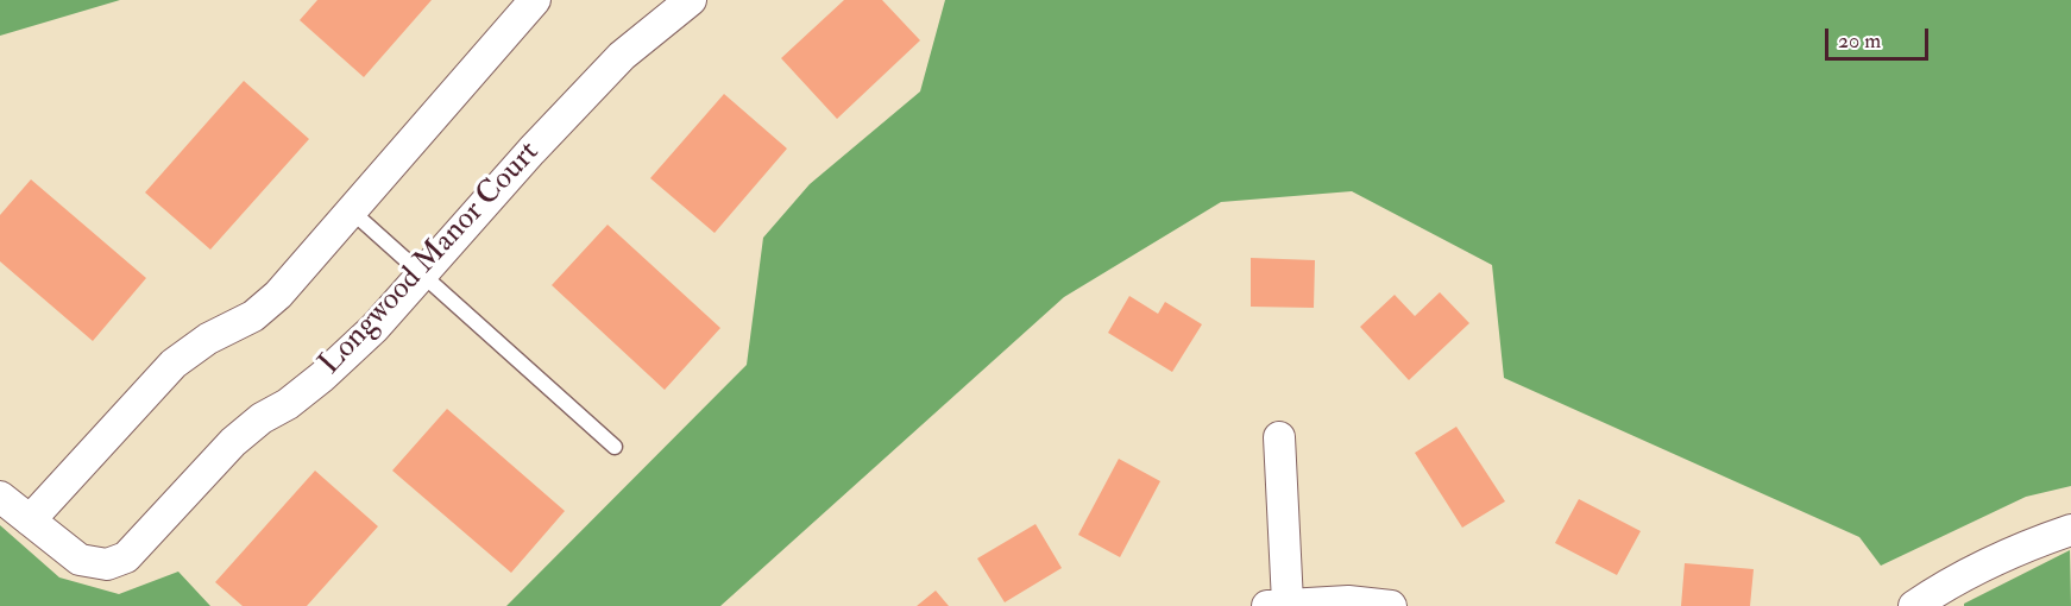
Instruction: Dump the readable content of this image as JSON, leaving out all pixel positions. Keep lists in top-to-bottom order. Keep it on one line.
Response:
{"streets":{"street":["Longwood Manor Court"]},"scale_bar":"20 m"}
